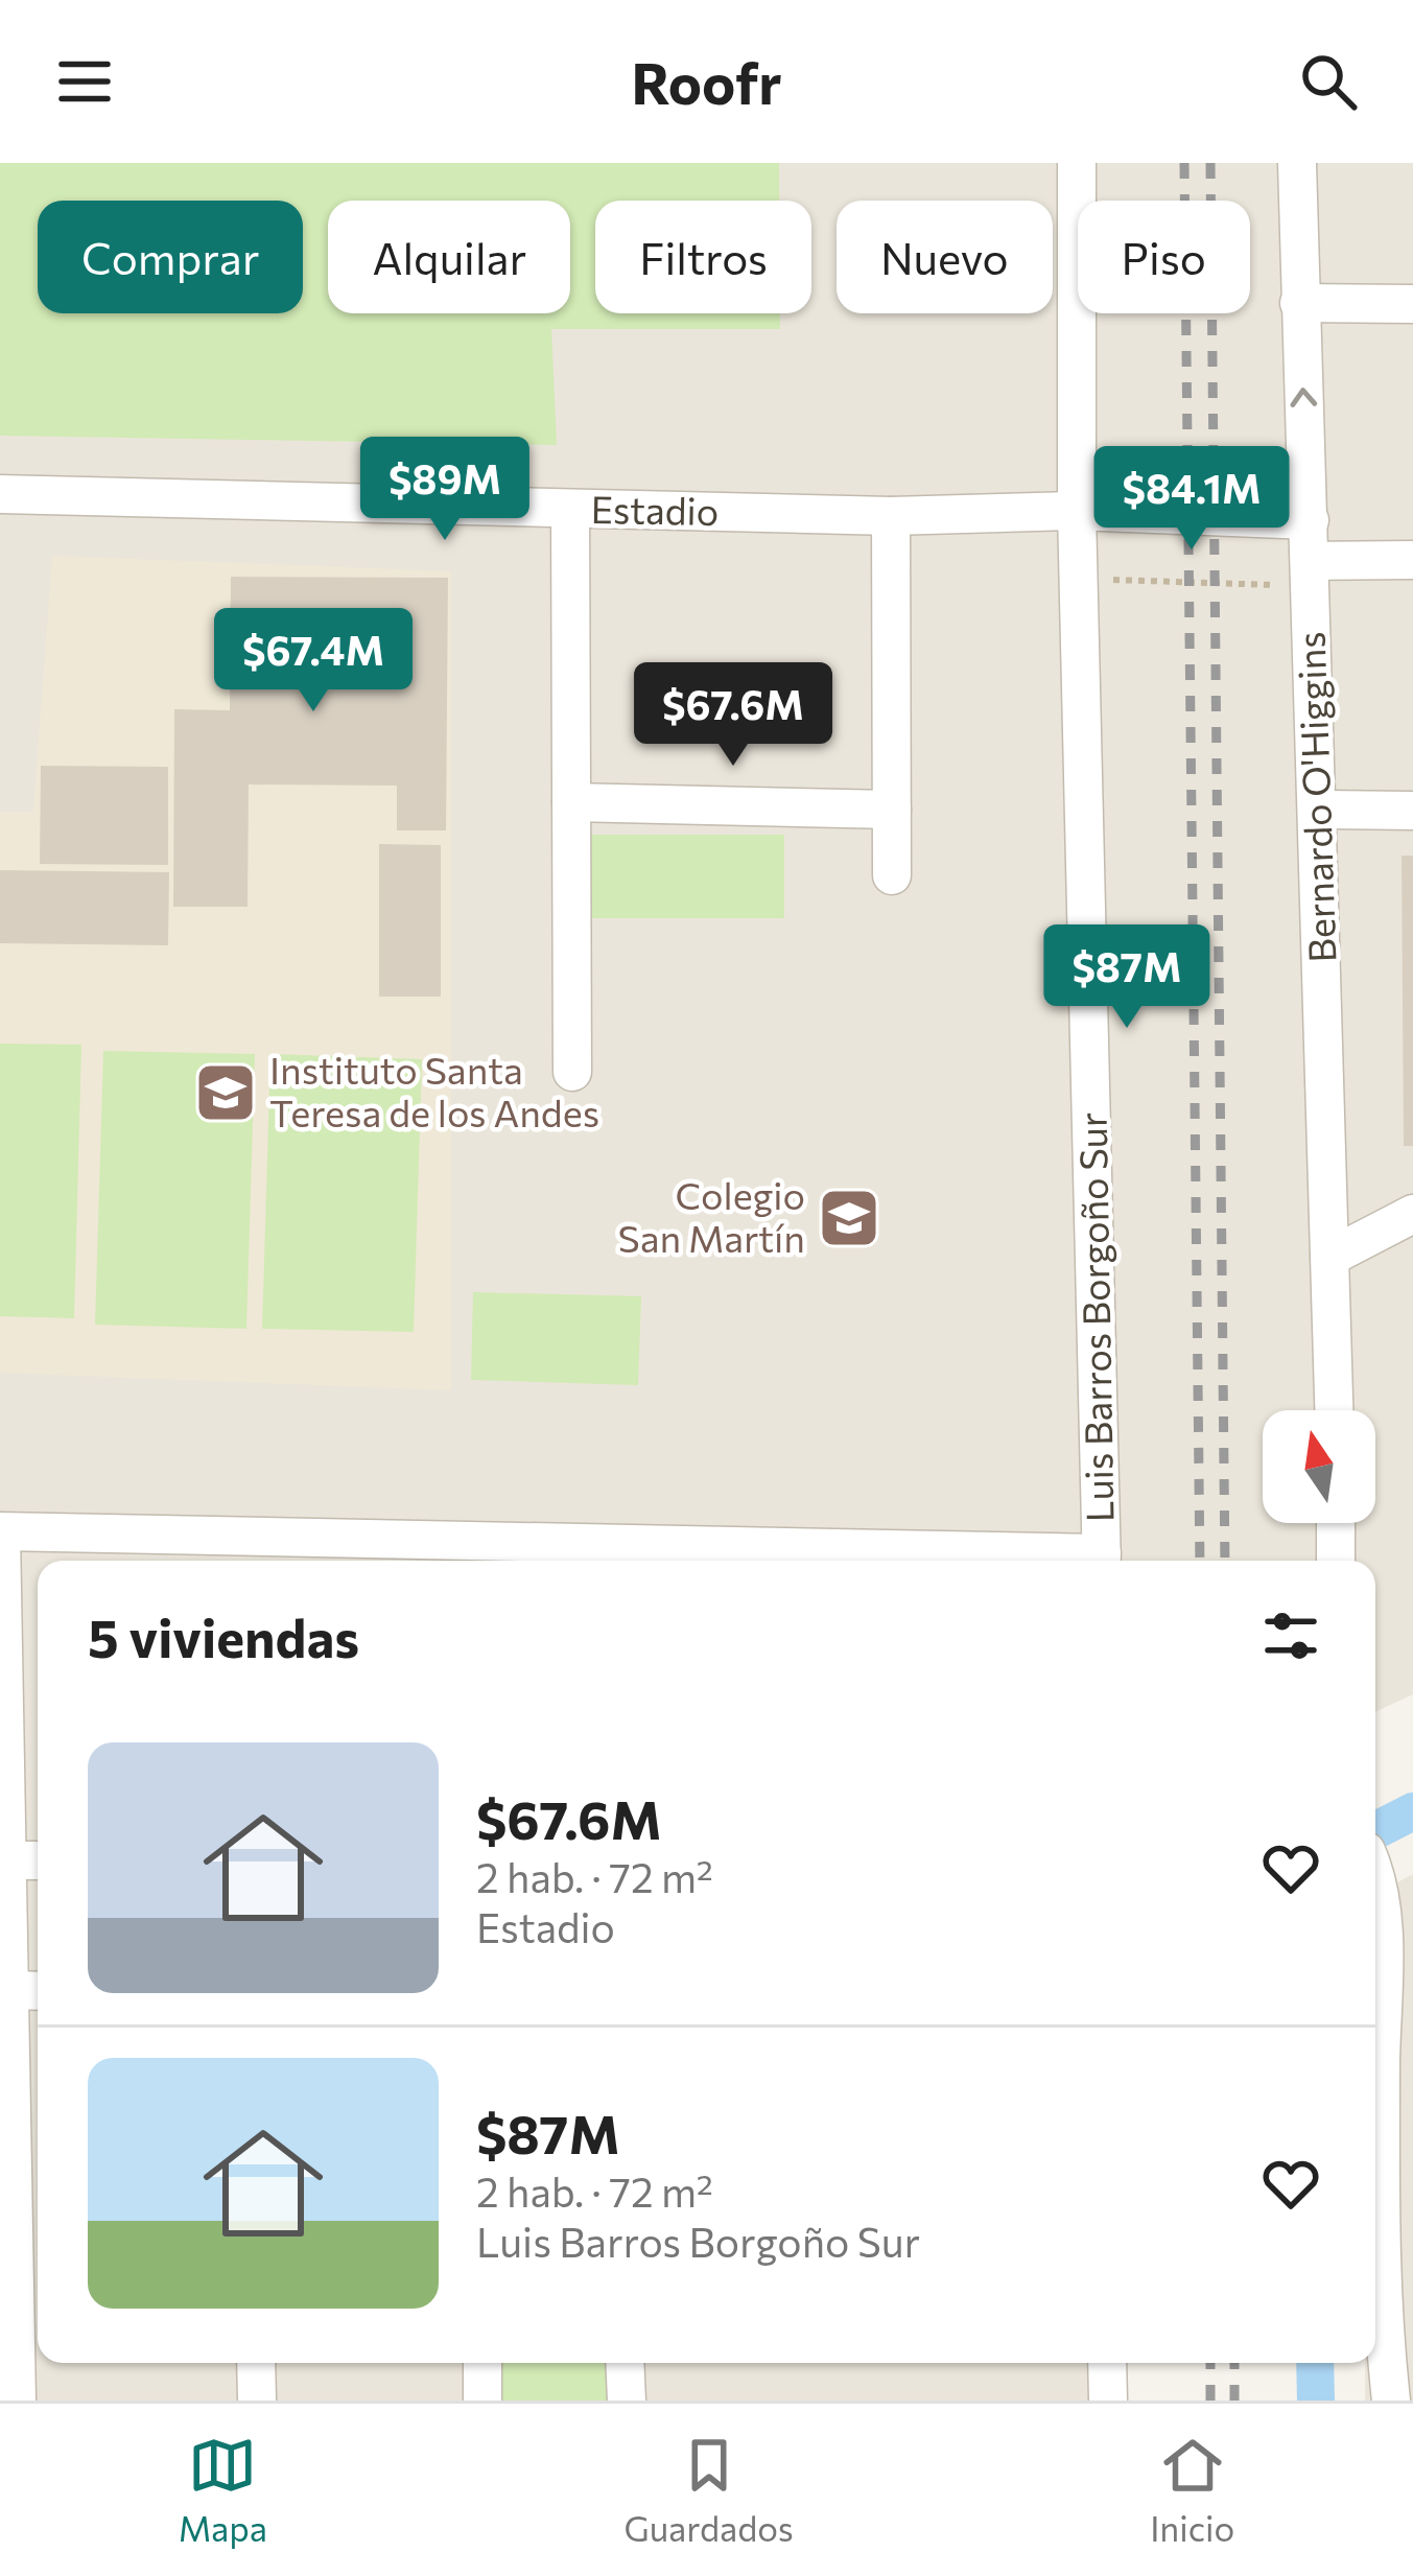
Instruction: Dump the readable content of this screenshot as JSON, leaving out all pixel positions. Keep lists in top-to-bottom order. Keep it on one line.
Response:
{"streets":{"street":["Estadio","Bernardo O'Higgins","Luis Barros Borgoño Sur"]},"crossings":[["Estadio","Bernardo O'Higgins"],["Estadio","Luis Barros Borgoño Sur"]],"places":{"school or university":["Instituto Santa Teresa de los Andes","Colegio San Martín"]},"north":"top","page":{"header":"Roofr","chip":["Comprar","Alquilar","Filtros","Nuevo","Piso"],"price":["$89M","$84.1M","$67.4M","$67.6M","$87M"],"heading":"5 viviendas","list":[{"name":"$67.6M","note":"2 hab. · 72 m² · Estadio"},{"name":"$87M","note":"2 hab. · 72 m² · Luis Barros Borgoño Sur"}],"tabs":["Mapa","Guardados","Inicio"]}}
